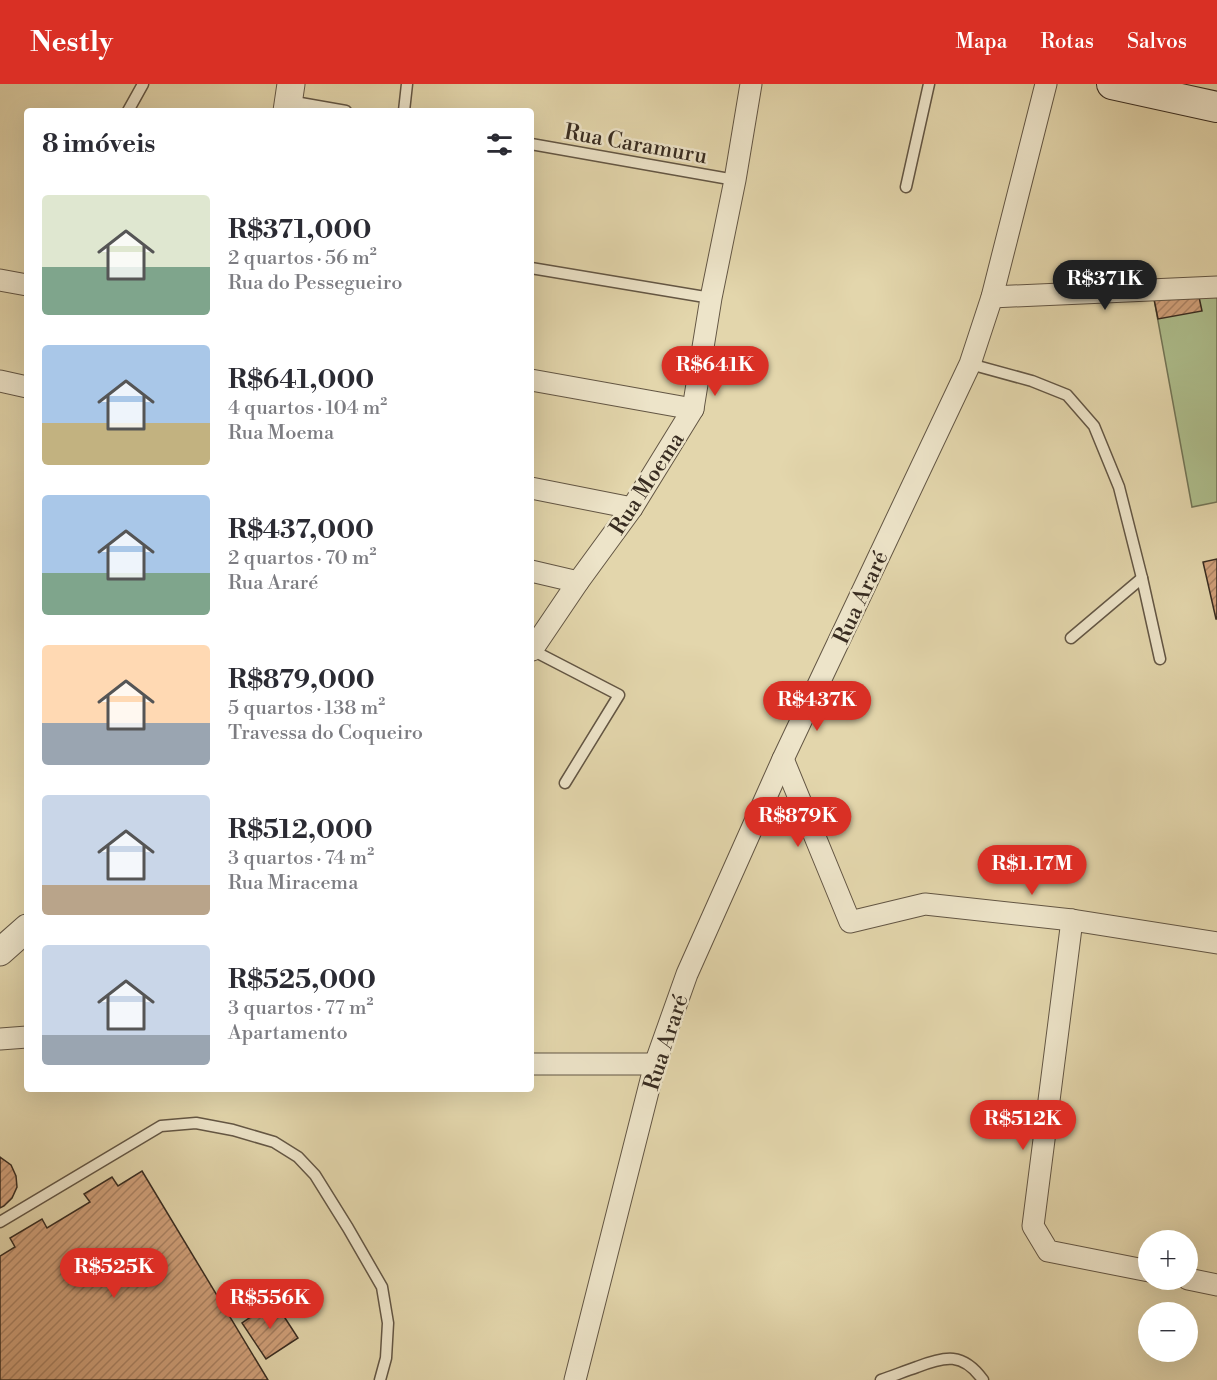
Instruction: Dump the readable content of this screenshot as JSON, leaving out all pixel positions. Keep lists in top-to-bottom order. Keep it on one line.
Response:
{"streets":{"street":["Rua Moema","Rua Araré"],"lane":["Rua Caramuru"]},"crossings":[["Rua Caramuru","Rua Moema"]],"page":{"header":"Nestly","nav":["Mapa","Rotas","Salvos"],"heading":"8 imóveis","list":[{"name":"R$371,000","note":"2 quartos · 56 m² · Rua do Pessegueiro"},{"name":"R$641,000","note":"4 quartos · 104 m² · Rua Moema"},{"name":"R$437,000","note":"2 quartos · 70 m² · Rua Araré"},{"name":"R$879,000","note":"5 quartos · 138 m² · Travessa do Coqueiro"},{"name":"R$512,000","note":"3 quartos · 74 m² · Rua Miracema"},{"name":"R$525,000","note":"3 quartos · 77 m² · Apartamento"}],"price":["R$371K","R$641K","R$437K","R$879K","R$1.17M","R$512K","R$525K","R$556K"],"map_buttons":["+","−"]}}
